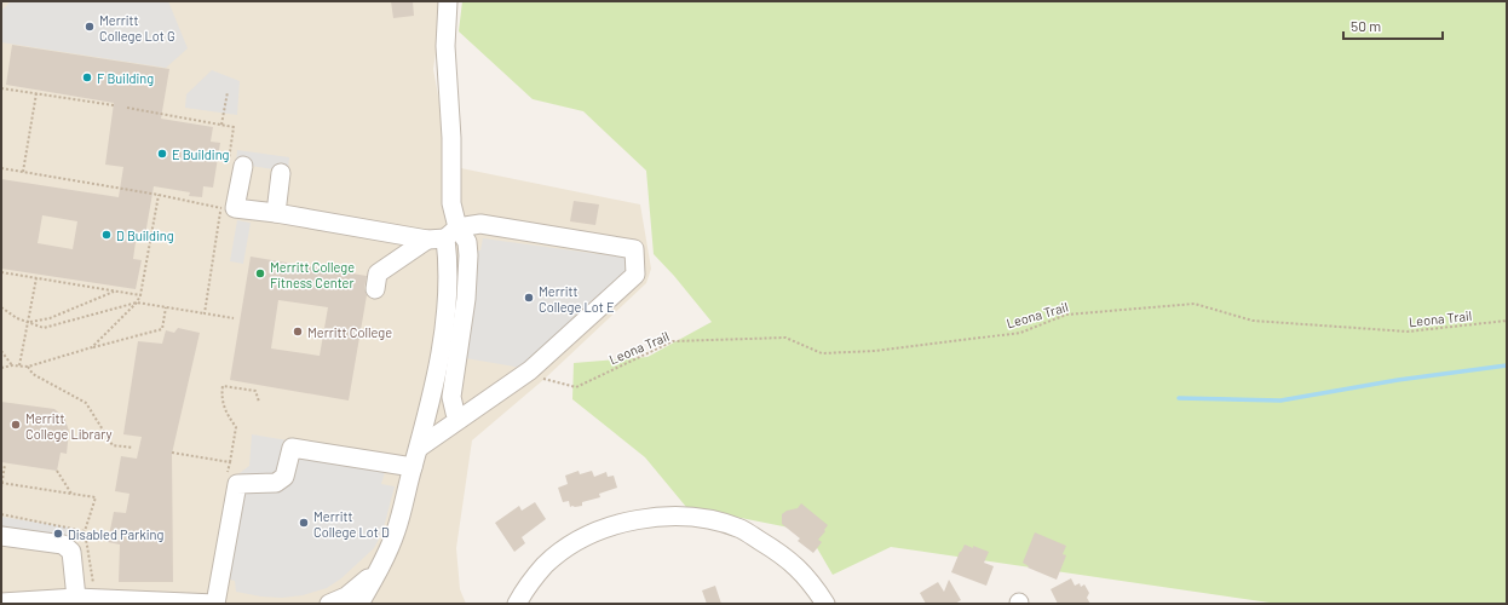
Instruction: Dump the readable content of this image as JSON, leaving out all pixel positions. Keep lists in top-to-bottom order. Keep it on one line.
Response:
{"streets":{"path":["Leona Trail"]},"places":["Merritt College Lot G","F Building","E Building","D Building","Merritt College Fitness Center","Merritt College Lot E","Merritt College","Merritt College Library","Merritt College Lot D","Disabled Parking"],"scale_bar":"50 m"}
